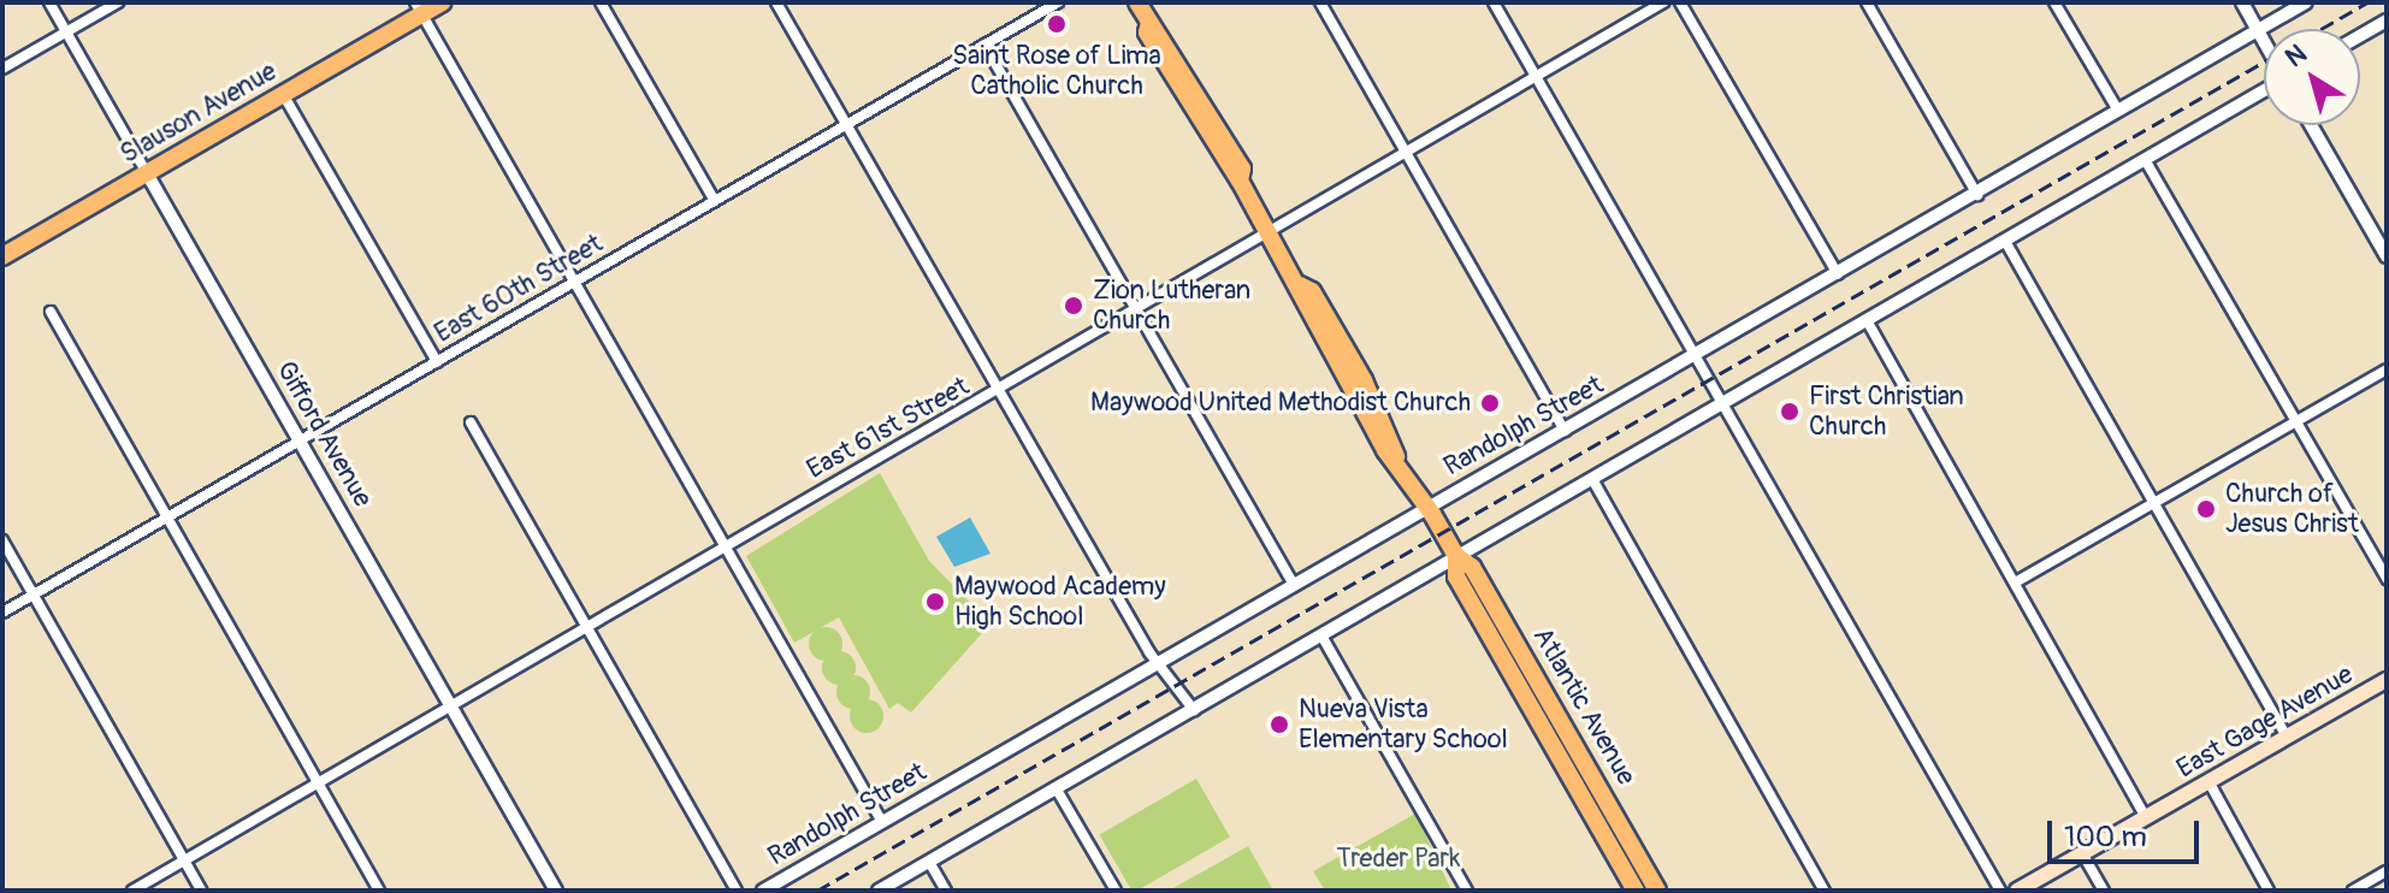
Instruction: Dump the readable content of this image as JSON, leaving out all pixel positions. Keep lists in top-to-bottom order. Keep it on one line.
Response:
{"streets":{"main road":["Slauson Avenue","Atlantic Avenue","East Gage Avenue"],"street":["East 60th Street","Randolph Street","East 61st Street","Gifford Avenue"]},"crossings":[["Slauson Avenue","Gifford Avenue"],["East 60th Street","Gifford Avenue"],["Randolph Street","Atlantic Avenue"],["East 61st Street","Gifford Avenue"],["East 61st Street","Atlantic Avenue"]],"parks":["Treder Park"],"places":["Saint Rose of Lima Catholic Church","Zion Lutheran Church","Maywood United Methodist Church","First Christian Church","Church of Jesus Christ","Maywood Academy High School","Nueva Vista Elementary School"],"scale_bar":"100 m","north":"top left"}
